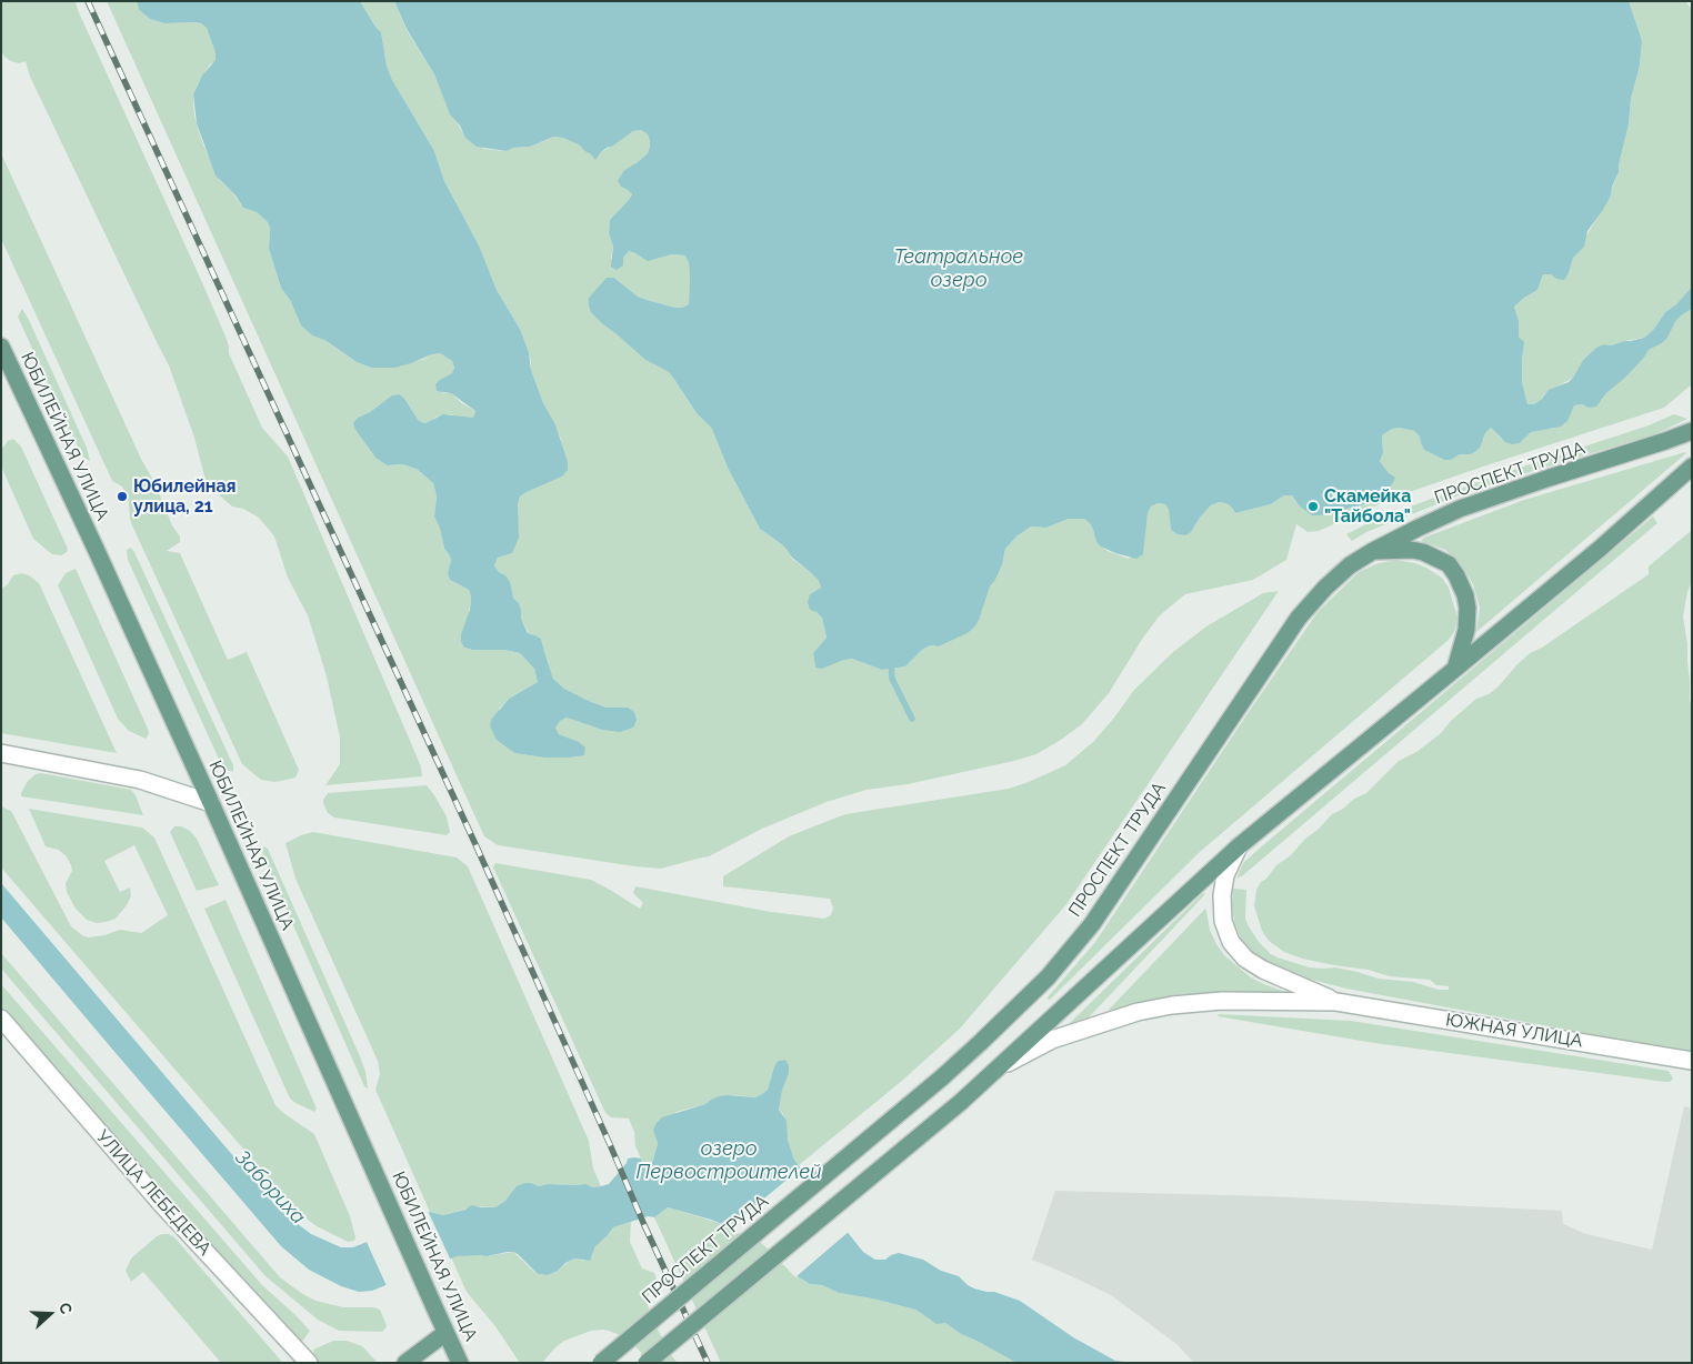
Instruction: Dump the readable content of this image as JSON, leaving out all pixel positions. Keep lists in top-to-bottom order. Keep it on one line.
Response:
{"streets":{"main road":["ЮБИЛЕЙНАЯ УЛИЦА","ПРОСПЕКТ ТРУДА"],"street":["ЮЖНАЯ УЛИЦА","УЛИЦА ЛЕБЕДЕВА"]},"water":["Театральное озеро","озеро Первостроителей","Забориха"],"places":["Юбилейная улица, 21","Скамейка \"Тайбола\""],"north":"right"}
